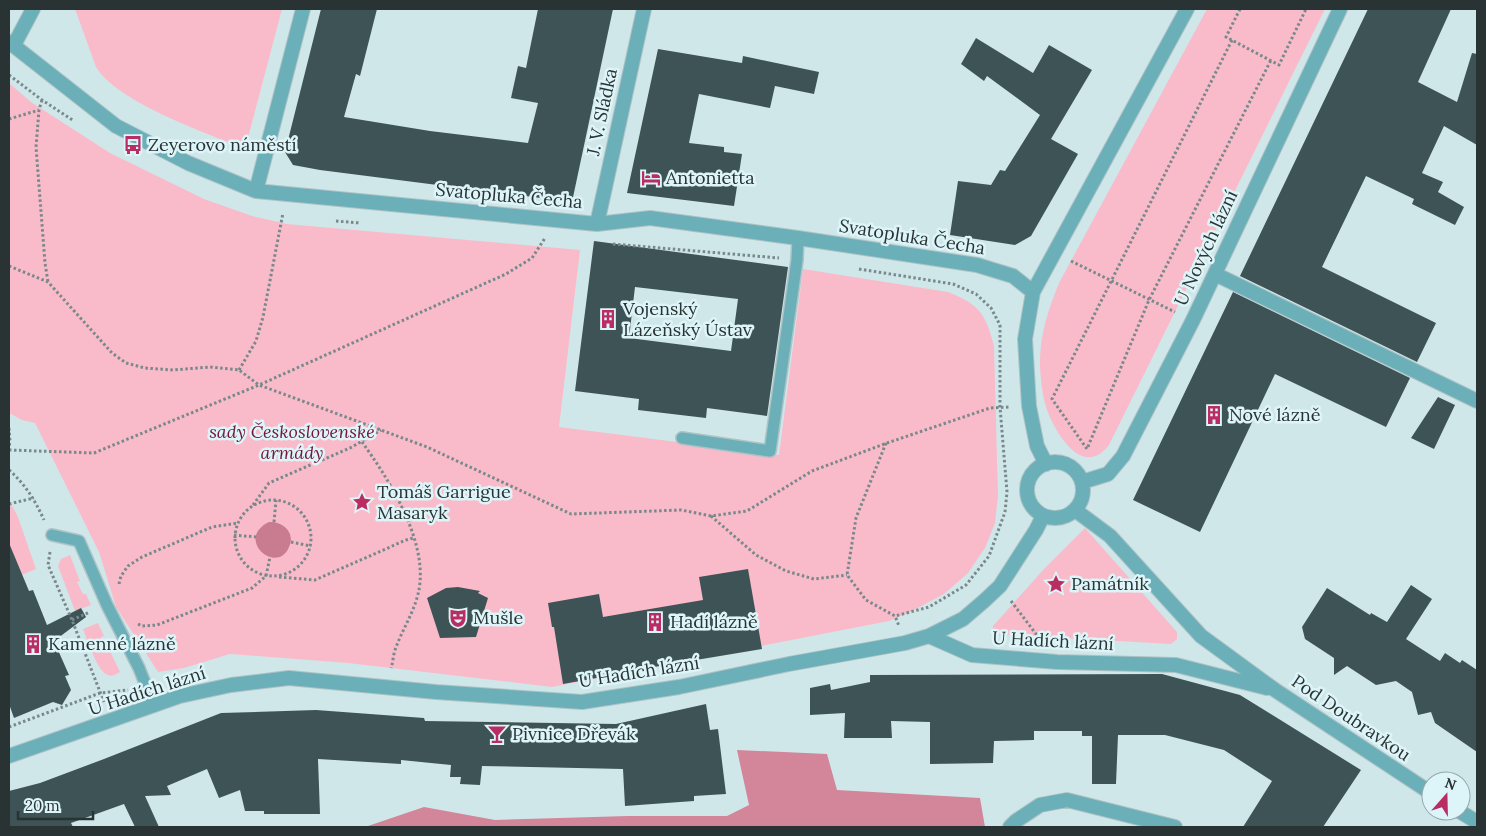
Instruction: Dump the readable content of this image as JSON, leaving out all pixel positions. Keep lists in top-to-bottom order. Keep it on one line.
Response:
{"streets":{"street":["J. V. Sládka","Svatopluka Čecha","U Nových lázní","U Hadích lázní","Pod Doubravkou"]},"crossings":[["J. V. Sládka","Svatopluka Čecha"],["U Hadích lázní","Pod Doubravkou"]],"parks":["sady Československé armády"],"places":{"bus stop":["Zeyerovo náměstí"],"hotel":["Antonietta"],"building":["Vojenský Lázeňský Ústav","Nové lázně","Hadí lázně","Kamenné lázně"],"place":["Tomáš Garrigue Masaryk","Památník"],"theatre":["Mušle"],"bar":["Pivnice Dřevák"]},"scale_bar":"20 m","north":"top"}
